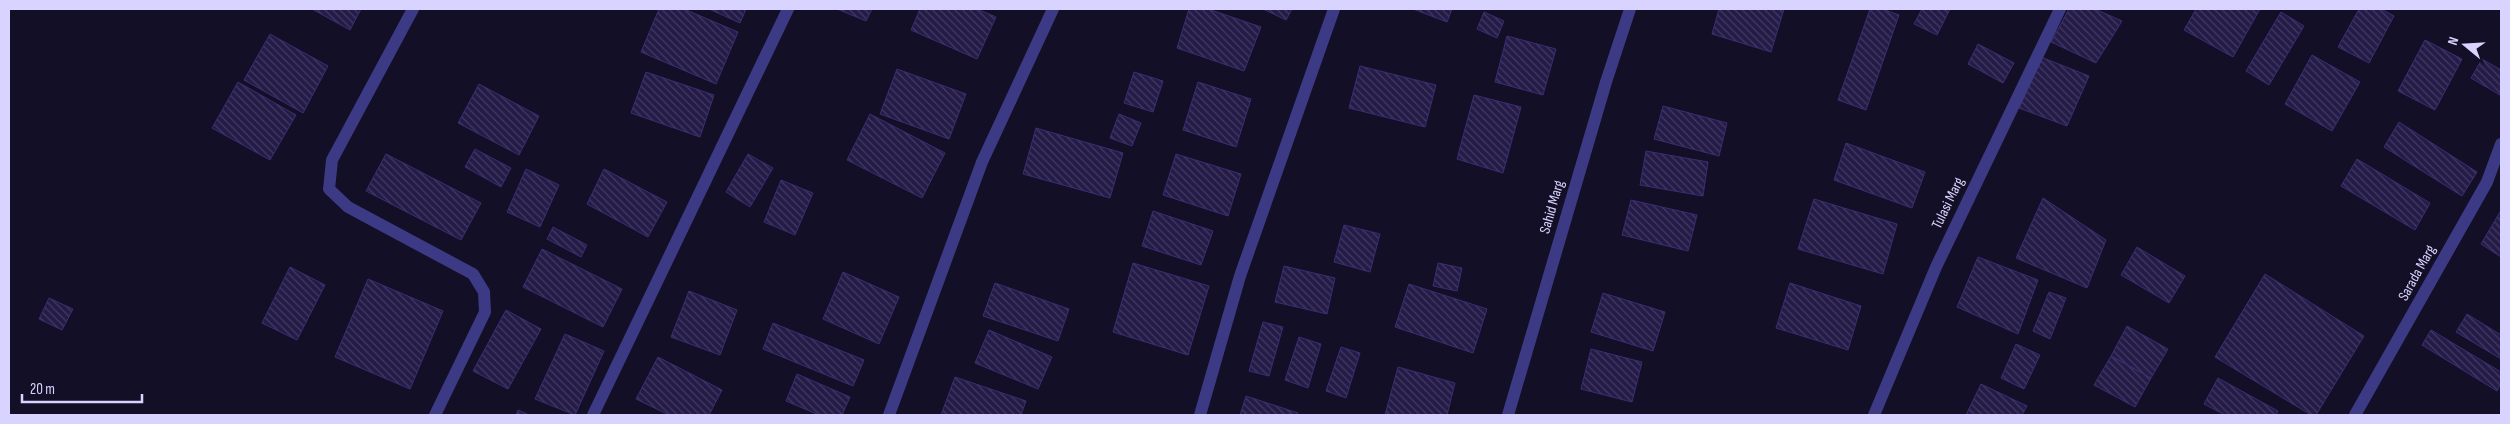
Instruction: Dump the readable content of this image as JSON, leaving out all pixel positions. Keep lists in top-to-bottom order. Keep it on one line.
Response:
{"streets":{"street":["Tulasi Marg","Sahid Marg","Sarada Marg"]},"scale_bar":"20 m","north":"left"}
